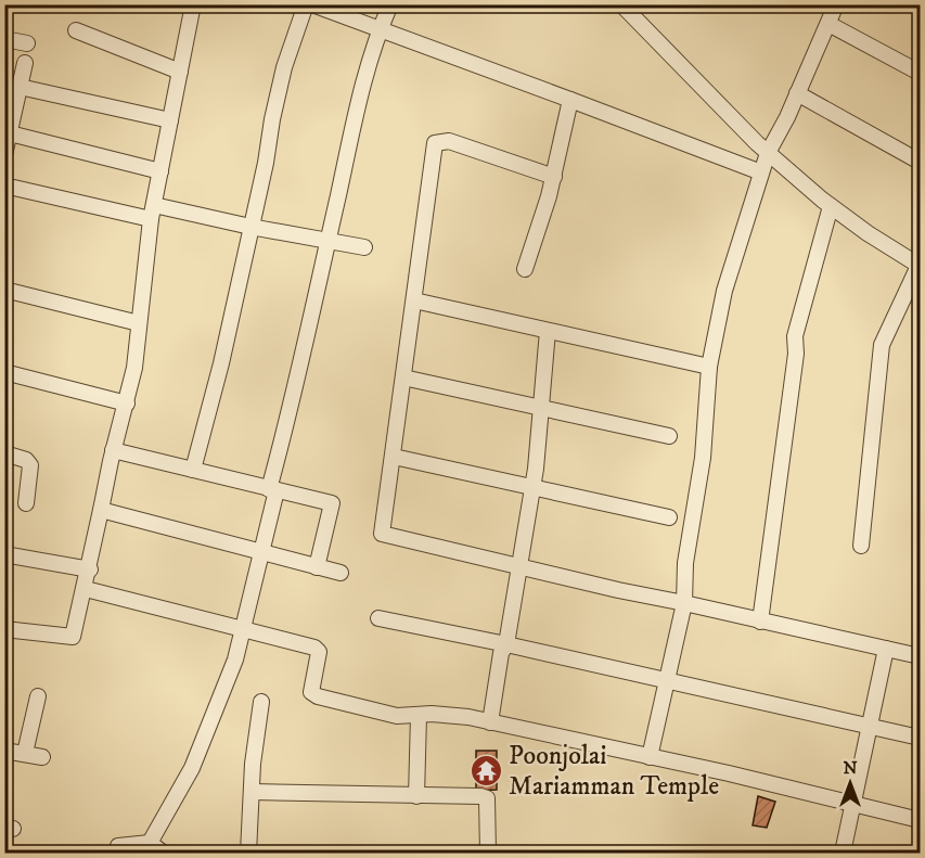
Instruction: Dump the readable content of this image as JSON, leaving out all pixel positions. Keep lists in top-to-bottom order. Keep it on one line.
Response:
{"places":{"temple":["Poonjolai Mariamman Temple"]},"north":"top"}
